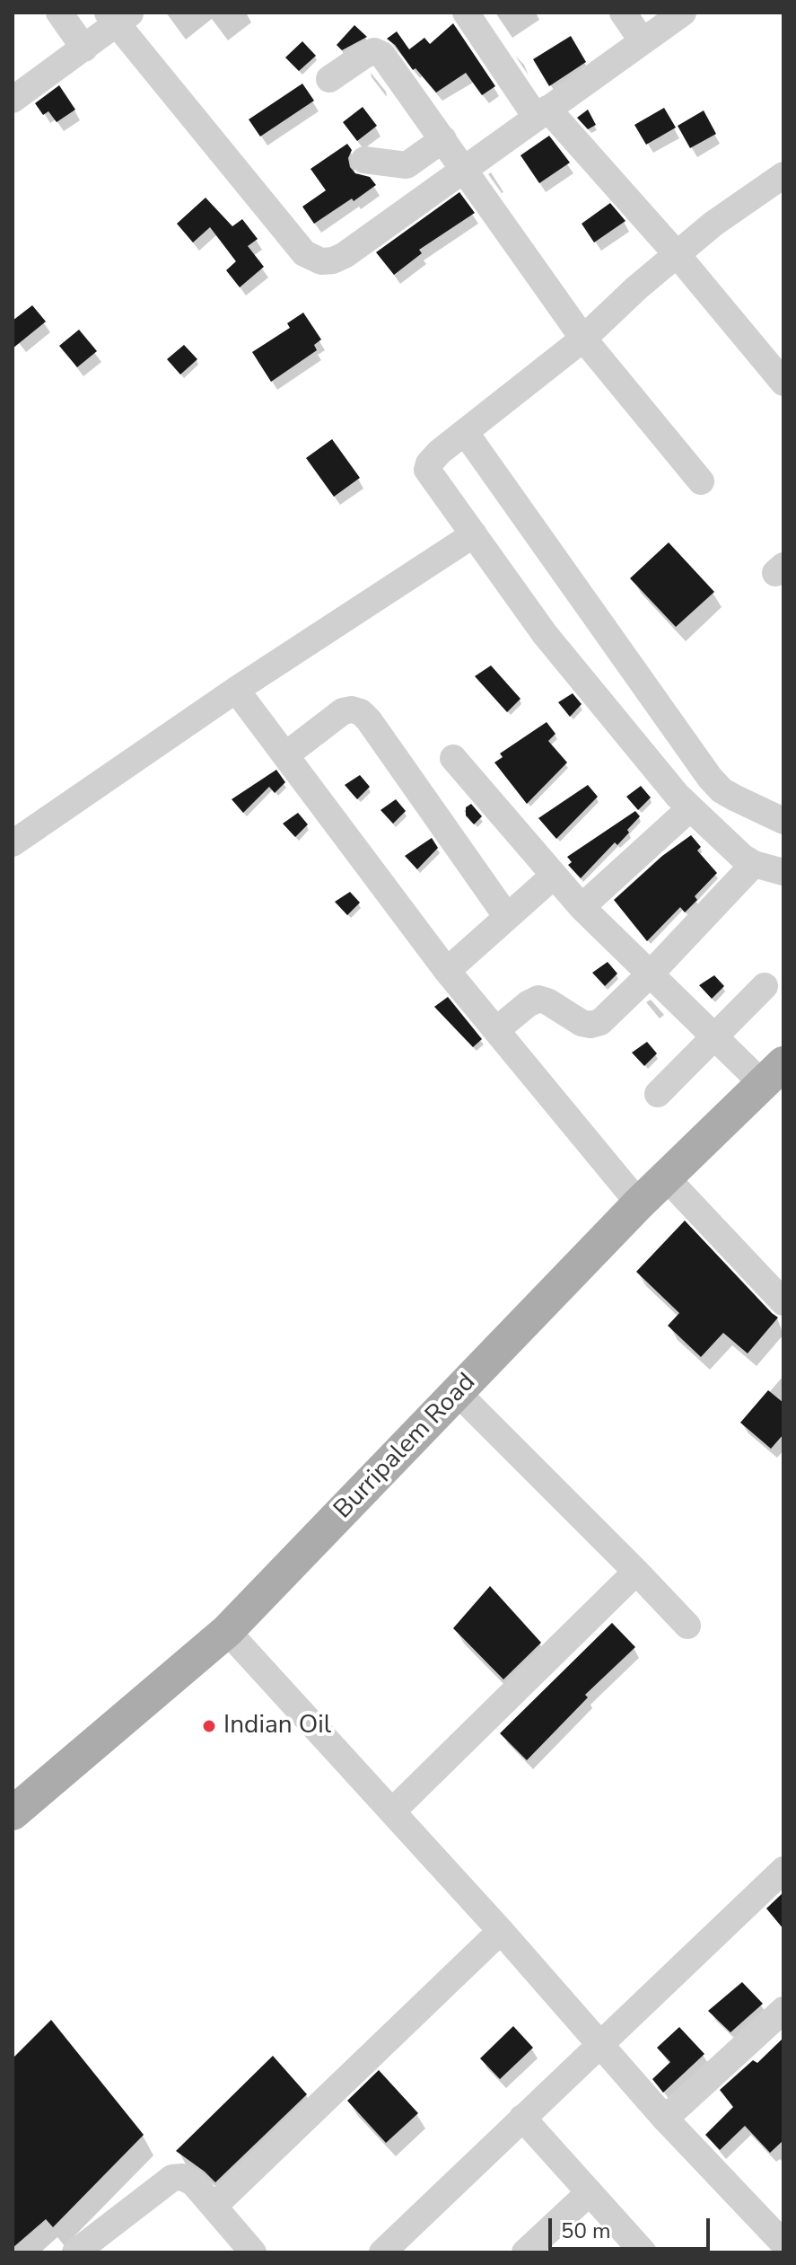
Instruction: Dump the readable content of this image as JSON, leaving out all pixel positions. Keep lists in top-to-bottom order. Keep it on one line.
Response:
{"streets":{"main road":["Burripalem Road"]},"places":["Indian Oil"],"scale_bar":"50 m"}
